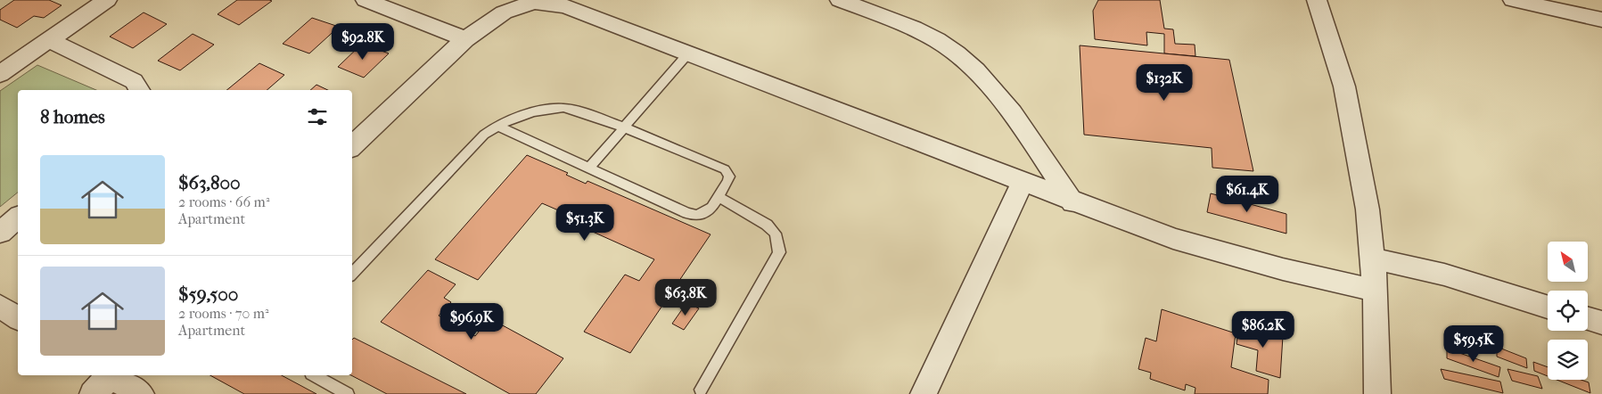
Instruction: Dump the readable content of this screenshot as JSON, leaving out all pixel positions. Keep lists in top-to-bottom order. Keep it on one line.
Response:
{"north":"top left","page":{"price":["$92.8K","$132K","$61.4K","$51.3K","$63.8K","$96.9K","$86.2K","$59.5K"],"heading":"8 homes","list":[{"name":"$63,800","note":"2 rooms · 66 m² · Apartment"},{"name":"$59,500","note":"2 rooms · 70 m² · Apartment"}]}}
